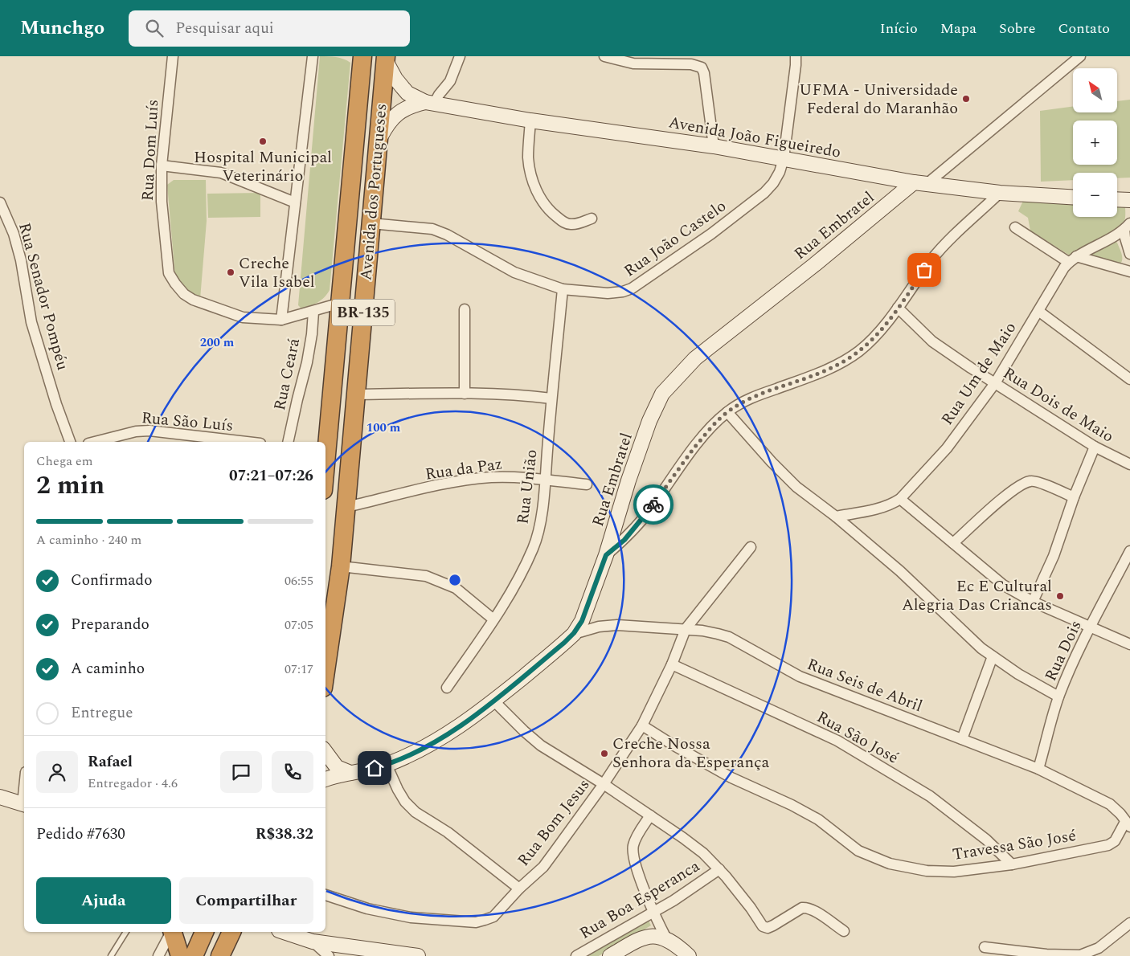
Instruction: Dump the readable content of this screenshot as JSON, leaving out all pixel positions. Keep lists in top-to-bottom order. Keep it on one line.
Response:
{"streets":{"highway":["Avenida dos Portugueses","BR-135"],"main road":["Avenida João Figueiredo","Rua Embratel"],"street":["Rua Dom Luís","Rua João Castelo","Rua Senador Pompéu","Rua Um de Maio","Rua Ceará","Rua Dois de Maio","Rua São Luís","Rua da Paz","Rua União","Rua Dois","Rua Seis de Abril","Rua São José","Rua Bom Jesus","Travessa São José","Rua Boa Esperanca"]},"crossings":[["Avenida João Figueiredo","Avenida dos Portugueses"],["Avenida João Figueiredo","Rua Embratel"],["Avenida João Figueiredo","Rua João Castelo"],["Rua Dom Luís","Avenida dos Portugueses"],["Rua Dom Luís","Rua Ceará"],["Avenida dos Portugueses","Rua João Castelo"],["Avenida dos Portugueses","Rua da Paz"],["Rua Embratel","Rua Seis de Abril"],["Rua João Castelo","Rua União"],["Rua Um de Maio","Rua Dois de Maio"],["Rua da Paz","Rua União"],["Rua Dois","Rua Seis de Abril"],["Rua Seis de Abril","Rua Bom Jesus"],["Rua Seis de Abril","Travessa São José"],["Rua São José","Rua Bom Jesus"],["Rua São José","Travessa São José"],["Rua Bom Jesus","Travessa São José"]],"places":["UFMA - Universidade Federal do Maranhão","Hospital Municipal Veterinário","Creche Vila Isabel","Ec E Cultural Alegria Das Criancas","Creche Nossa Senhora da Esperança"],"north":"top left","page":{"header":"Munchgo","search":"Pesquisar aqui","nav":["Início","Mapa","Sobre","Contato"],"map_buttons":["+","−"],"heading":["2 min","Chega em","07:21–07:26"],"panel":["Rafael","Entregador · 4.6","Pedido #7630","R$38.32"],"bar":"A caminho · 240 m","list":[["Confirmado","06:55"],["Preparando","07:05"],["A caminho","07:17"],"Entregue"],"buttons":["Ajuda","Compartilhar"]},"rings":["200 m","100 m"]}
